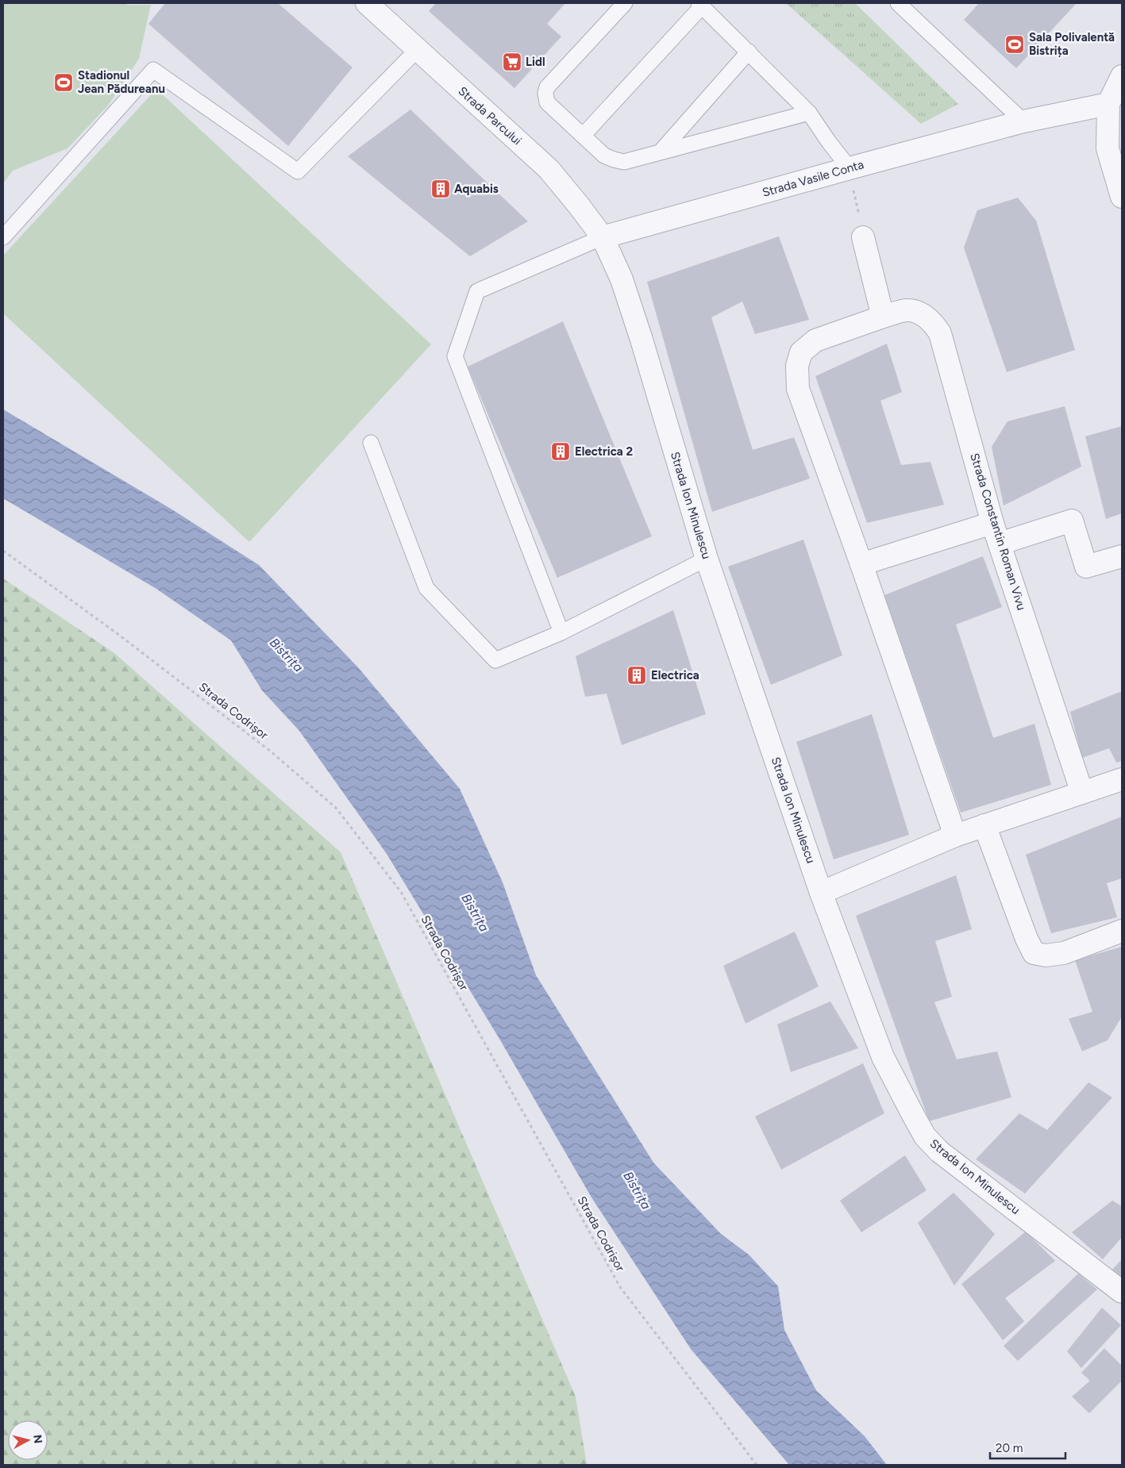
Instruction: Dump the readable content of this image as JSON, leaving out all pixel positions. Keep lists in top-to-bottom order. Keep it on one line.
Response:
{"streets":{"street":["Strada Parcului","Strada Vasile Conta","Strada Ion Minulescu","Strada Constantin Roman Vivu"],"path":["Strada Codrișor"]},"crossings":[["Strada Parcului","Strada Vasile Conta"],["Strada Parcului","Strada Ion Minulescu"],["Strada Vasile Conta","Strada Ion Minulescu"]],"water":["Bistrița"],"places":{"sports":["Sala Polivalentă Bistrița","Stadionul Jean Pădureanu"],"supermarket":["Lidl"],"building":["Aquabis","Electrica 2","Electrica"]},"scale_bar":"20 m","north":"right"}
